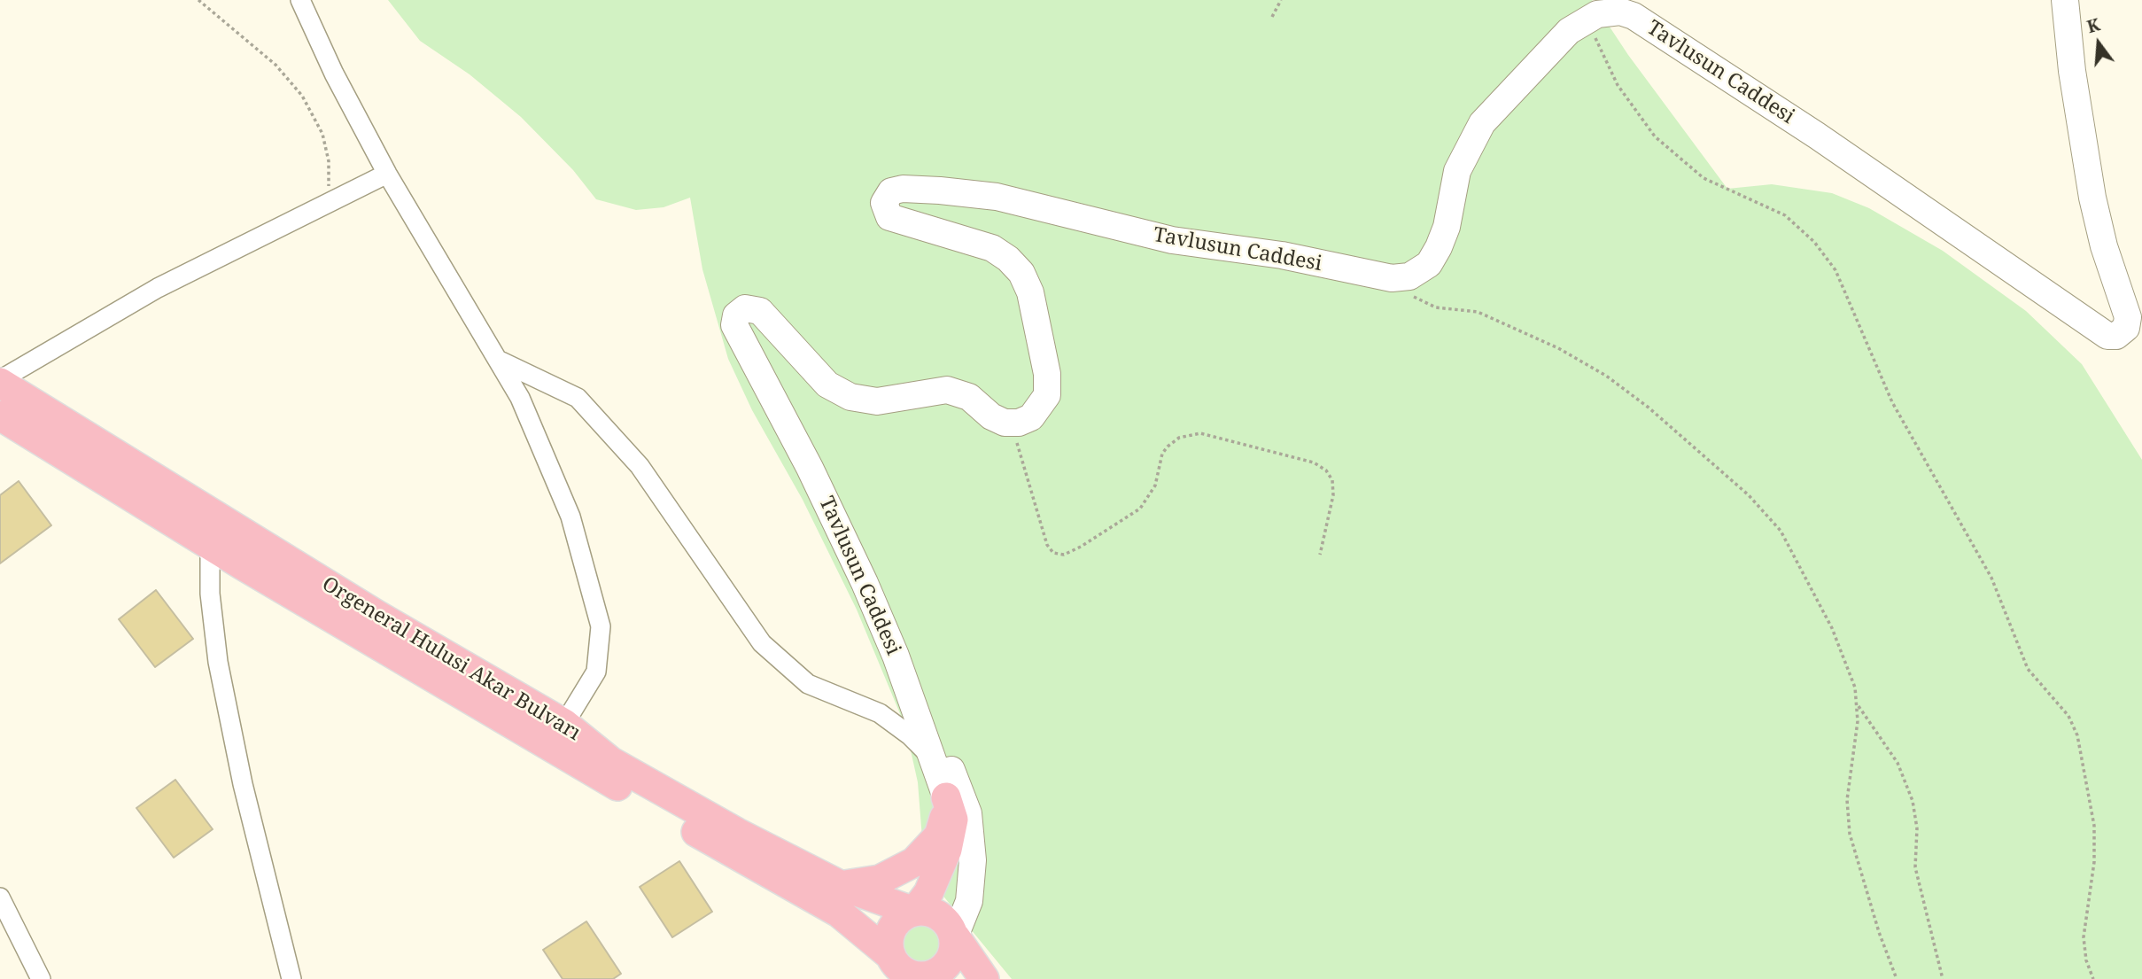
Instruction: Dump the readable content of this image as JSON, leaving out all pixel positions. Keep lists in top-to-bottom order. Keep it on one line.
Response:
{"streets":{"main road":["Orgeneral Hulusi Akar Bulvarı"],"street":["Tavlusun Caddesi"]},"crossings":[["Tavlusun Caddesi","Orgeneral Hulusi Akar Bulvarı"]],"north":"top"}
